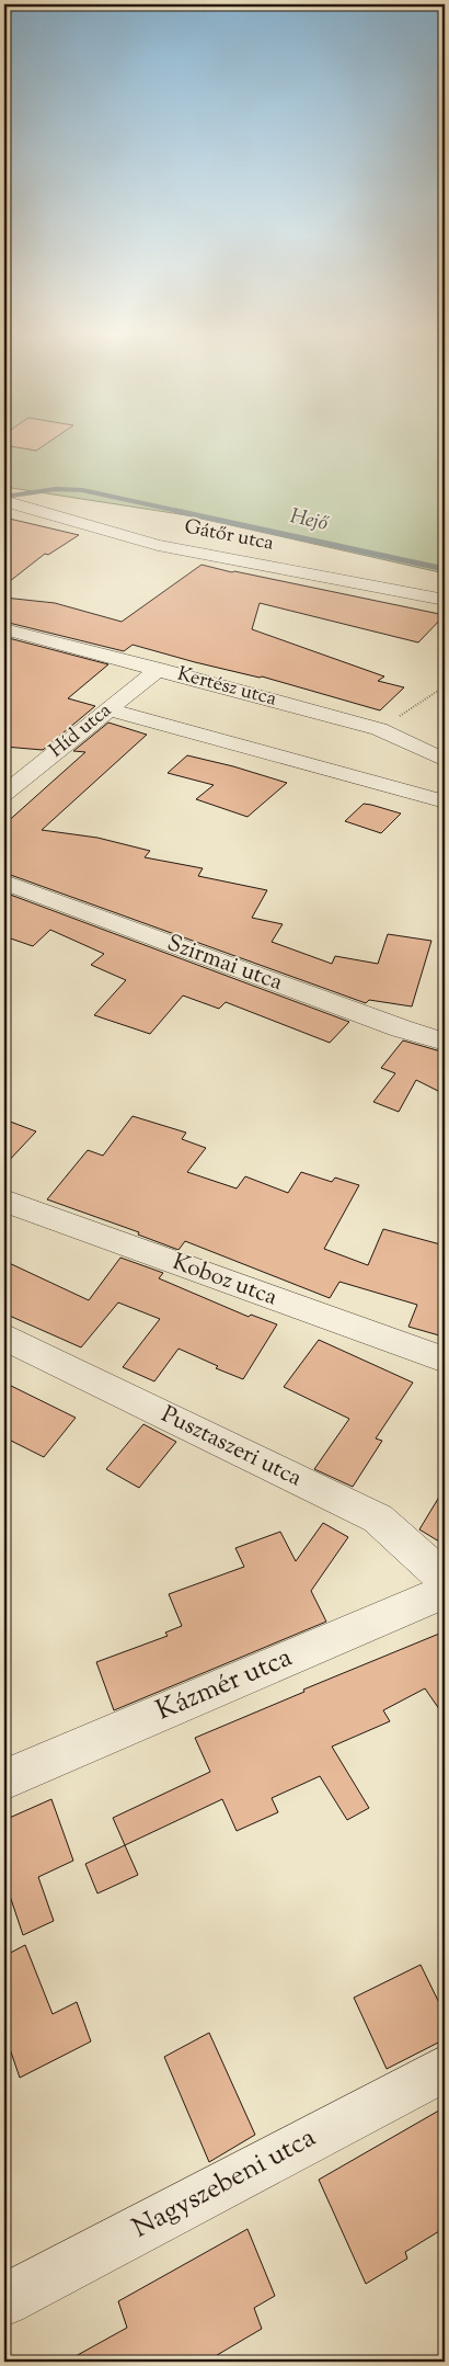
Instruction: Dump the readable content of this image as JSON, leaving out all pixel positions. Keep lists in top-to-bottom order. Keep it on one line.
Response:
{"streets":{"street":["Gátőr utca","Kertész utca","Híd utca","Szirmai utca","Koboz utca","Pusztaszeri utca","Kázmér utca","Nagyszebeni utca"]},"crossings":[["Kertész utca","Híd utca"]],"water":["Hejő"]}
